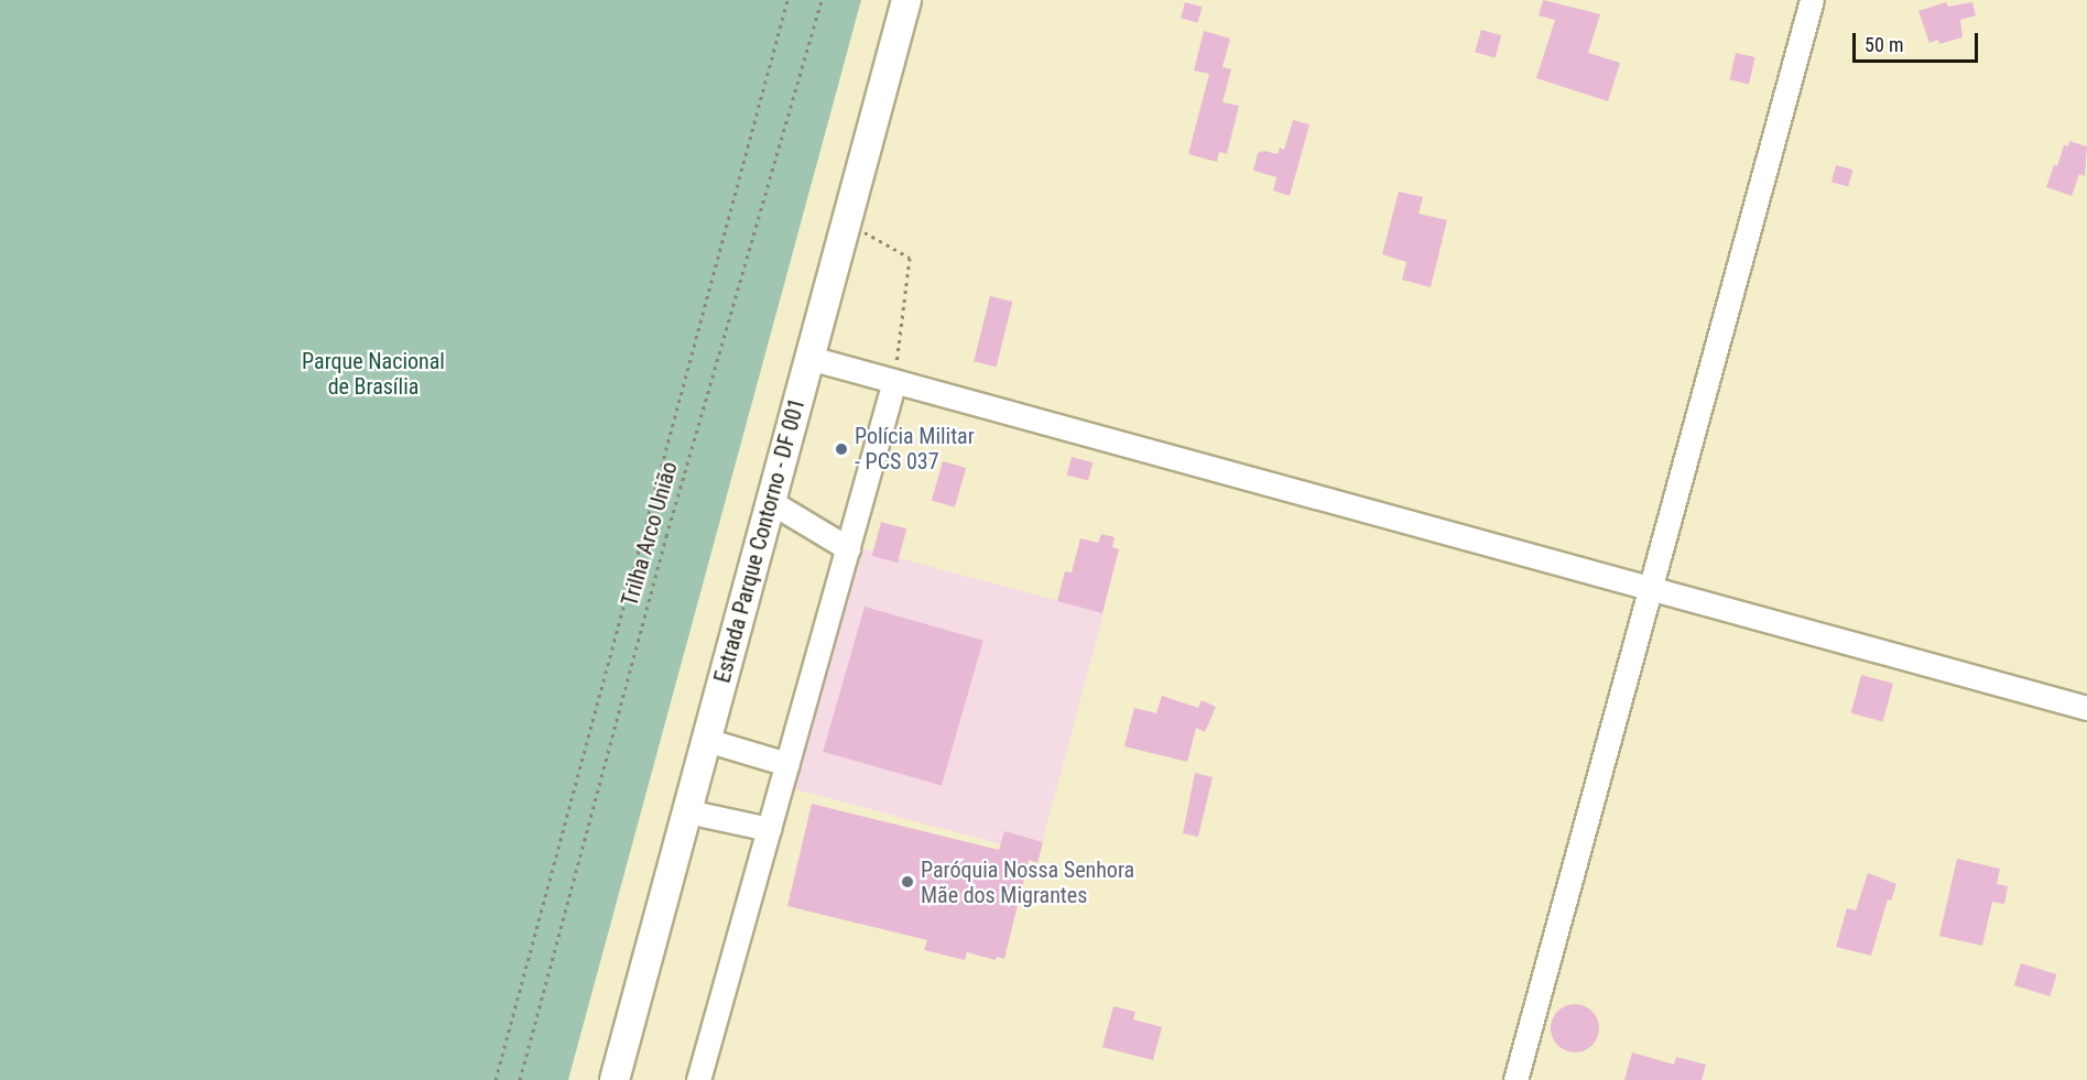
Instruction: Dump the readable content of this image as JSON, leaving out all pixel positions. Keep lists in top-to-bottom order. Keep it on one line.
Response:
{"streets":{"main road":["Estrada Parque Contorno - DF 001"],"path":["Trilha Arco União"]},"parks":["Parque Nacional de Brasília"],"places":["Polícia Militar - PCS 037","Paróquia Nossa Senhora Mãe dos Migrantes"],"scale_bar":"50 m"}
